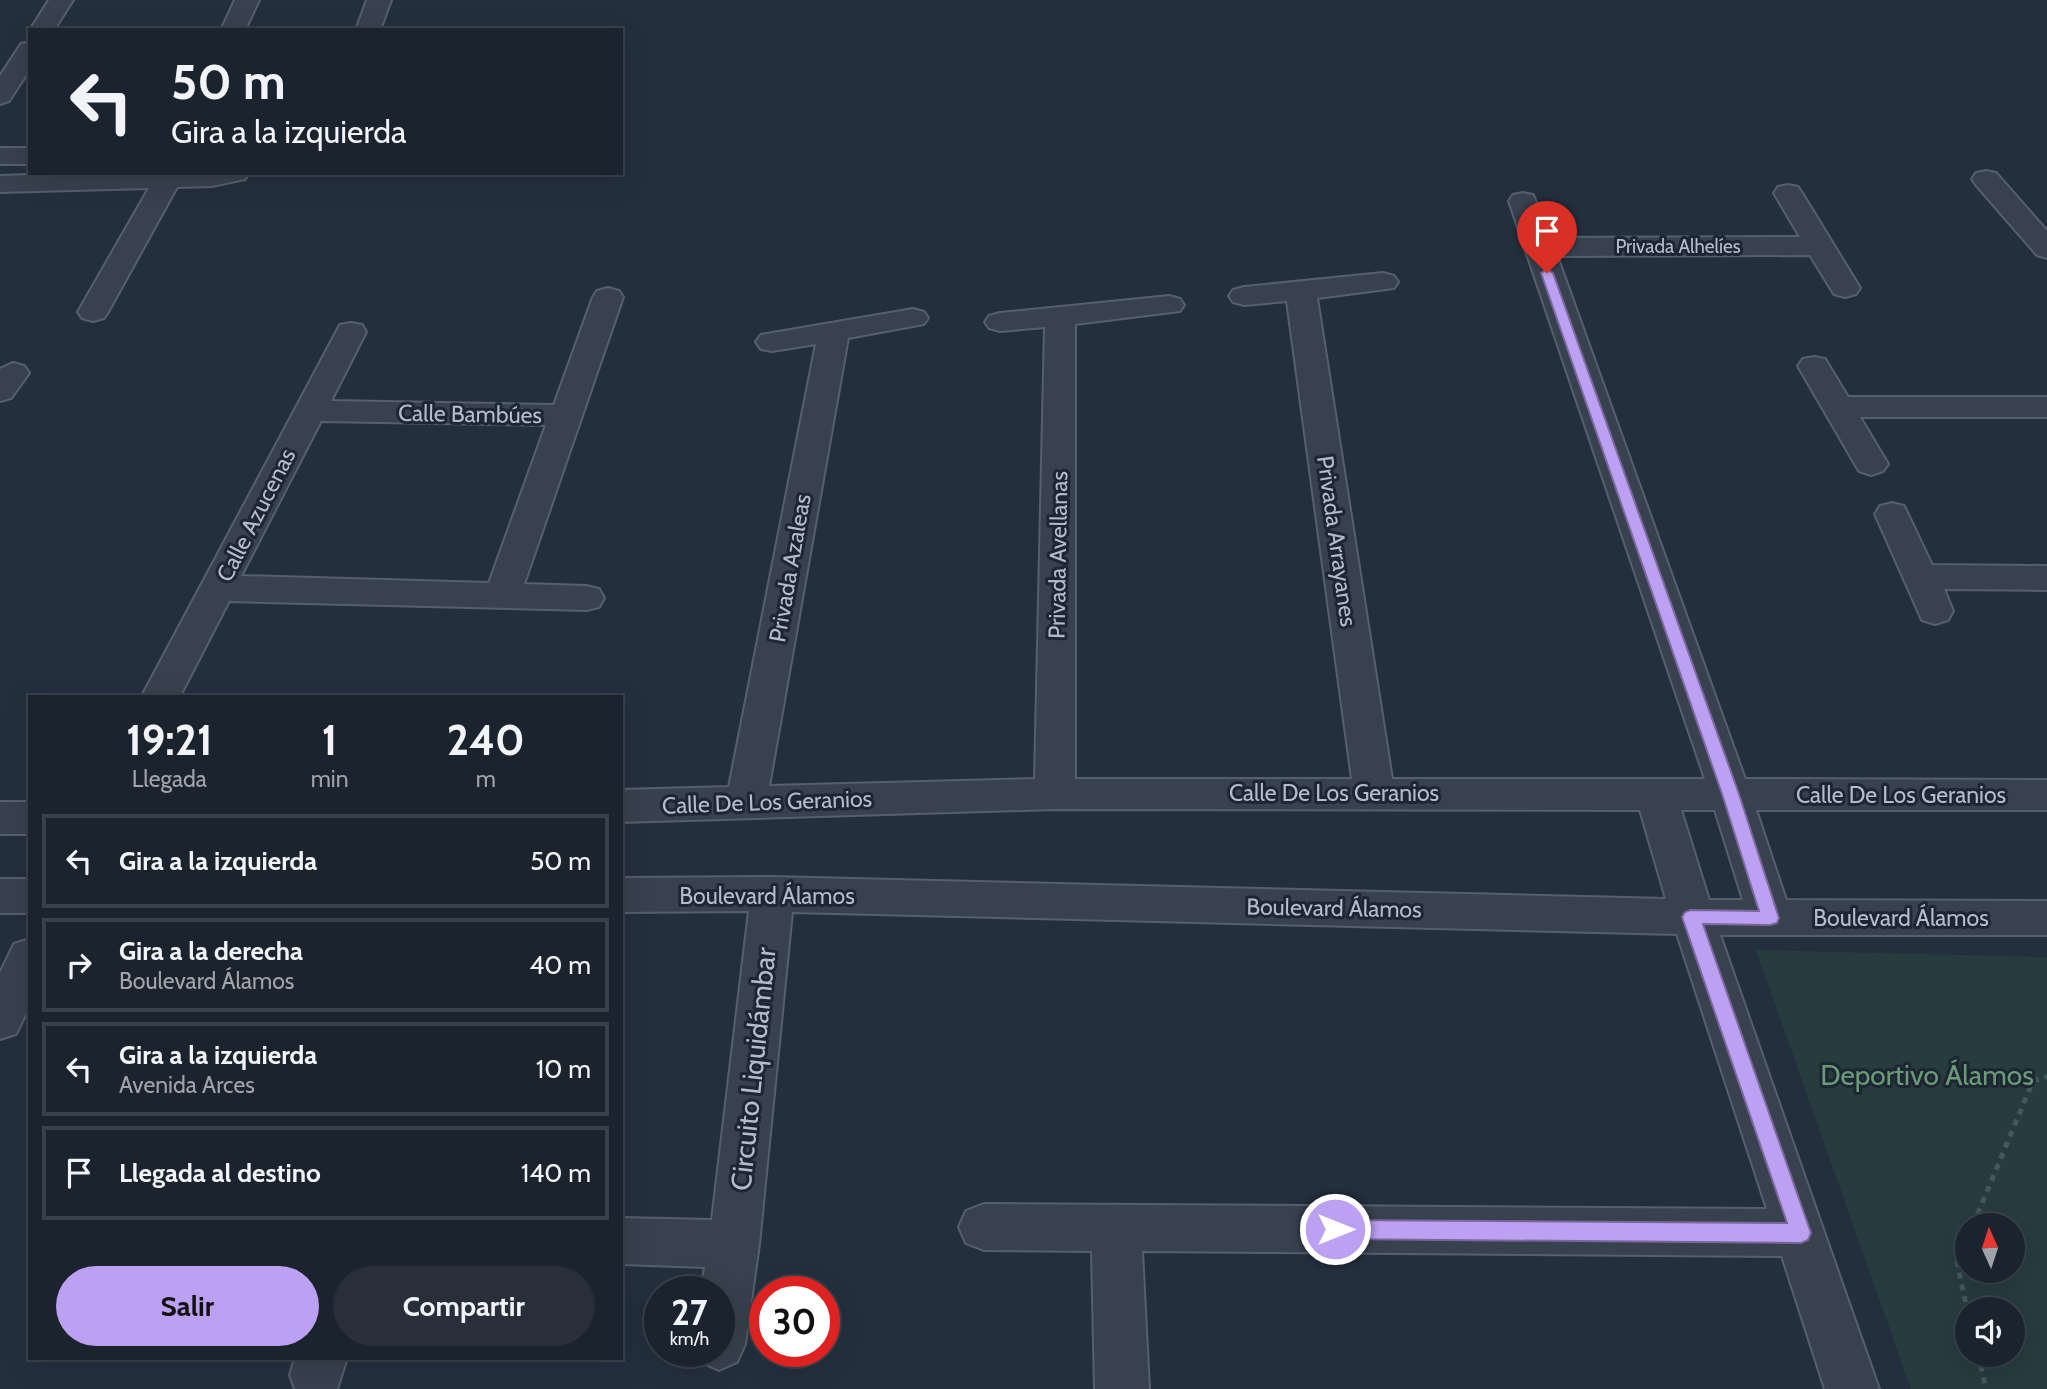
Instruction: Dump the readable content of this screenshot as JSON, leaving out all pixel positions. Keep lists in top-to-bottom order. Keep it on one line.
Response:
{"streets":{"street":["Privada Alhelíes","Calle Bambúes","Calle Azucenas","Privada Arrayanes","Privada Avellanas","Privada Azaleas","Calle De Los Geranios","Boulevard Álamos","Circuito Liquidámbar"]},"crossings":[["Calle Bambúes","Calle Azucenas"],["Privada Arrayanes","Calle De Los Geranios"],["Privada Avellanas","Calle De Los Geranios"],["Privada Azaleas","Calle De Los Geranios"],["Boulevard Álamos","Circuito Liquidámbar"]],"parks":["Deportivo Álamos"],"north":"top","page":{"turn":["50 m","Gira a la izquierda"],"eta":["19:21","Llegada","1","min","240","m"],"list":[{"name":"Gira a la izquierda","value":"50 m"},{"name":"Gira a la derecha","note":"Boulevard Álamos","value":"40 m"},{"name":"Gira a la izquierda","note":"Avenida Arces","value":"10 m"},{"name":"Llegada al destino","value":"140 m"}],"buttons":["Salir","Compartir"],"speed":"27 km/h","limit":"30"}}
